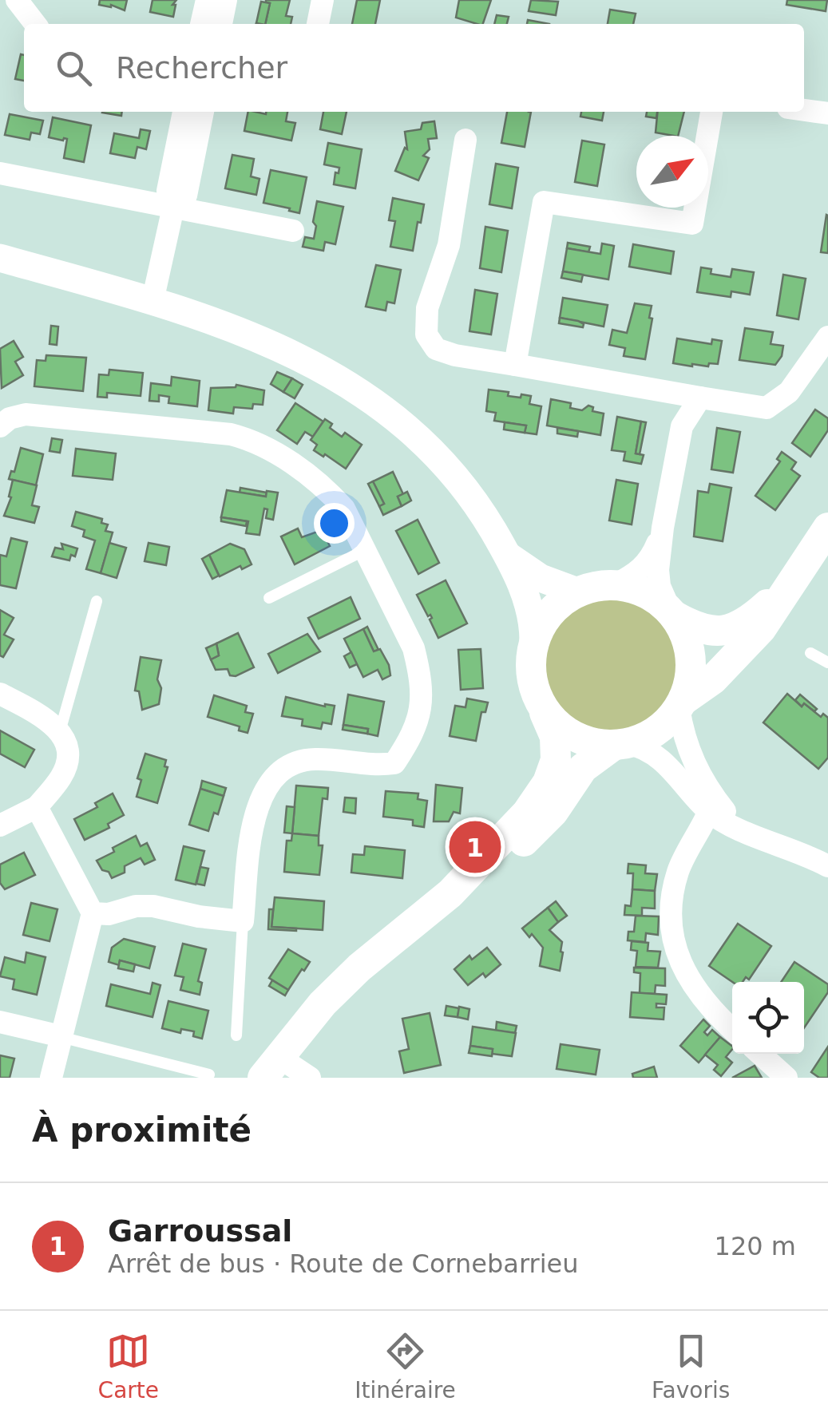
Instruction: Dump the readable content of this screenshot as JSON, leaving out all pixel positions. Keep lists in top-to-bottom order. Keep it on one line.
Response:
{"north":"top right","page":{"search":"Rechercher","pins":"1","heading":"À proximité","list":[{"mark":"1","name":"Garroussal","note":"Arrêt de bus · Route de Cornebarrieu","value":"120 m"}],"nav":["Carte","Itinéraire","Favoris"]}}
